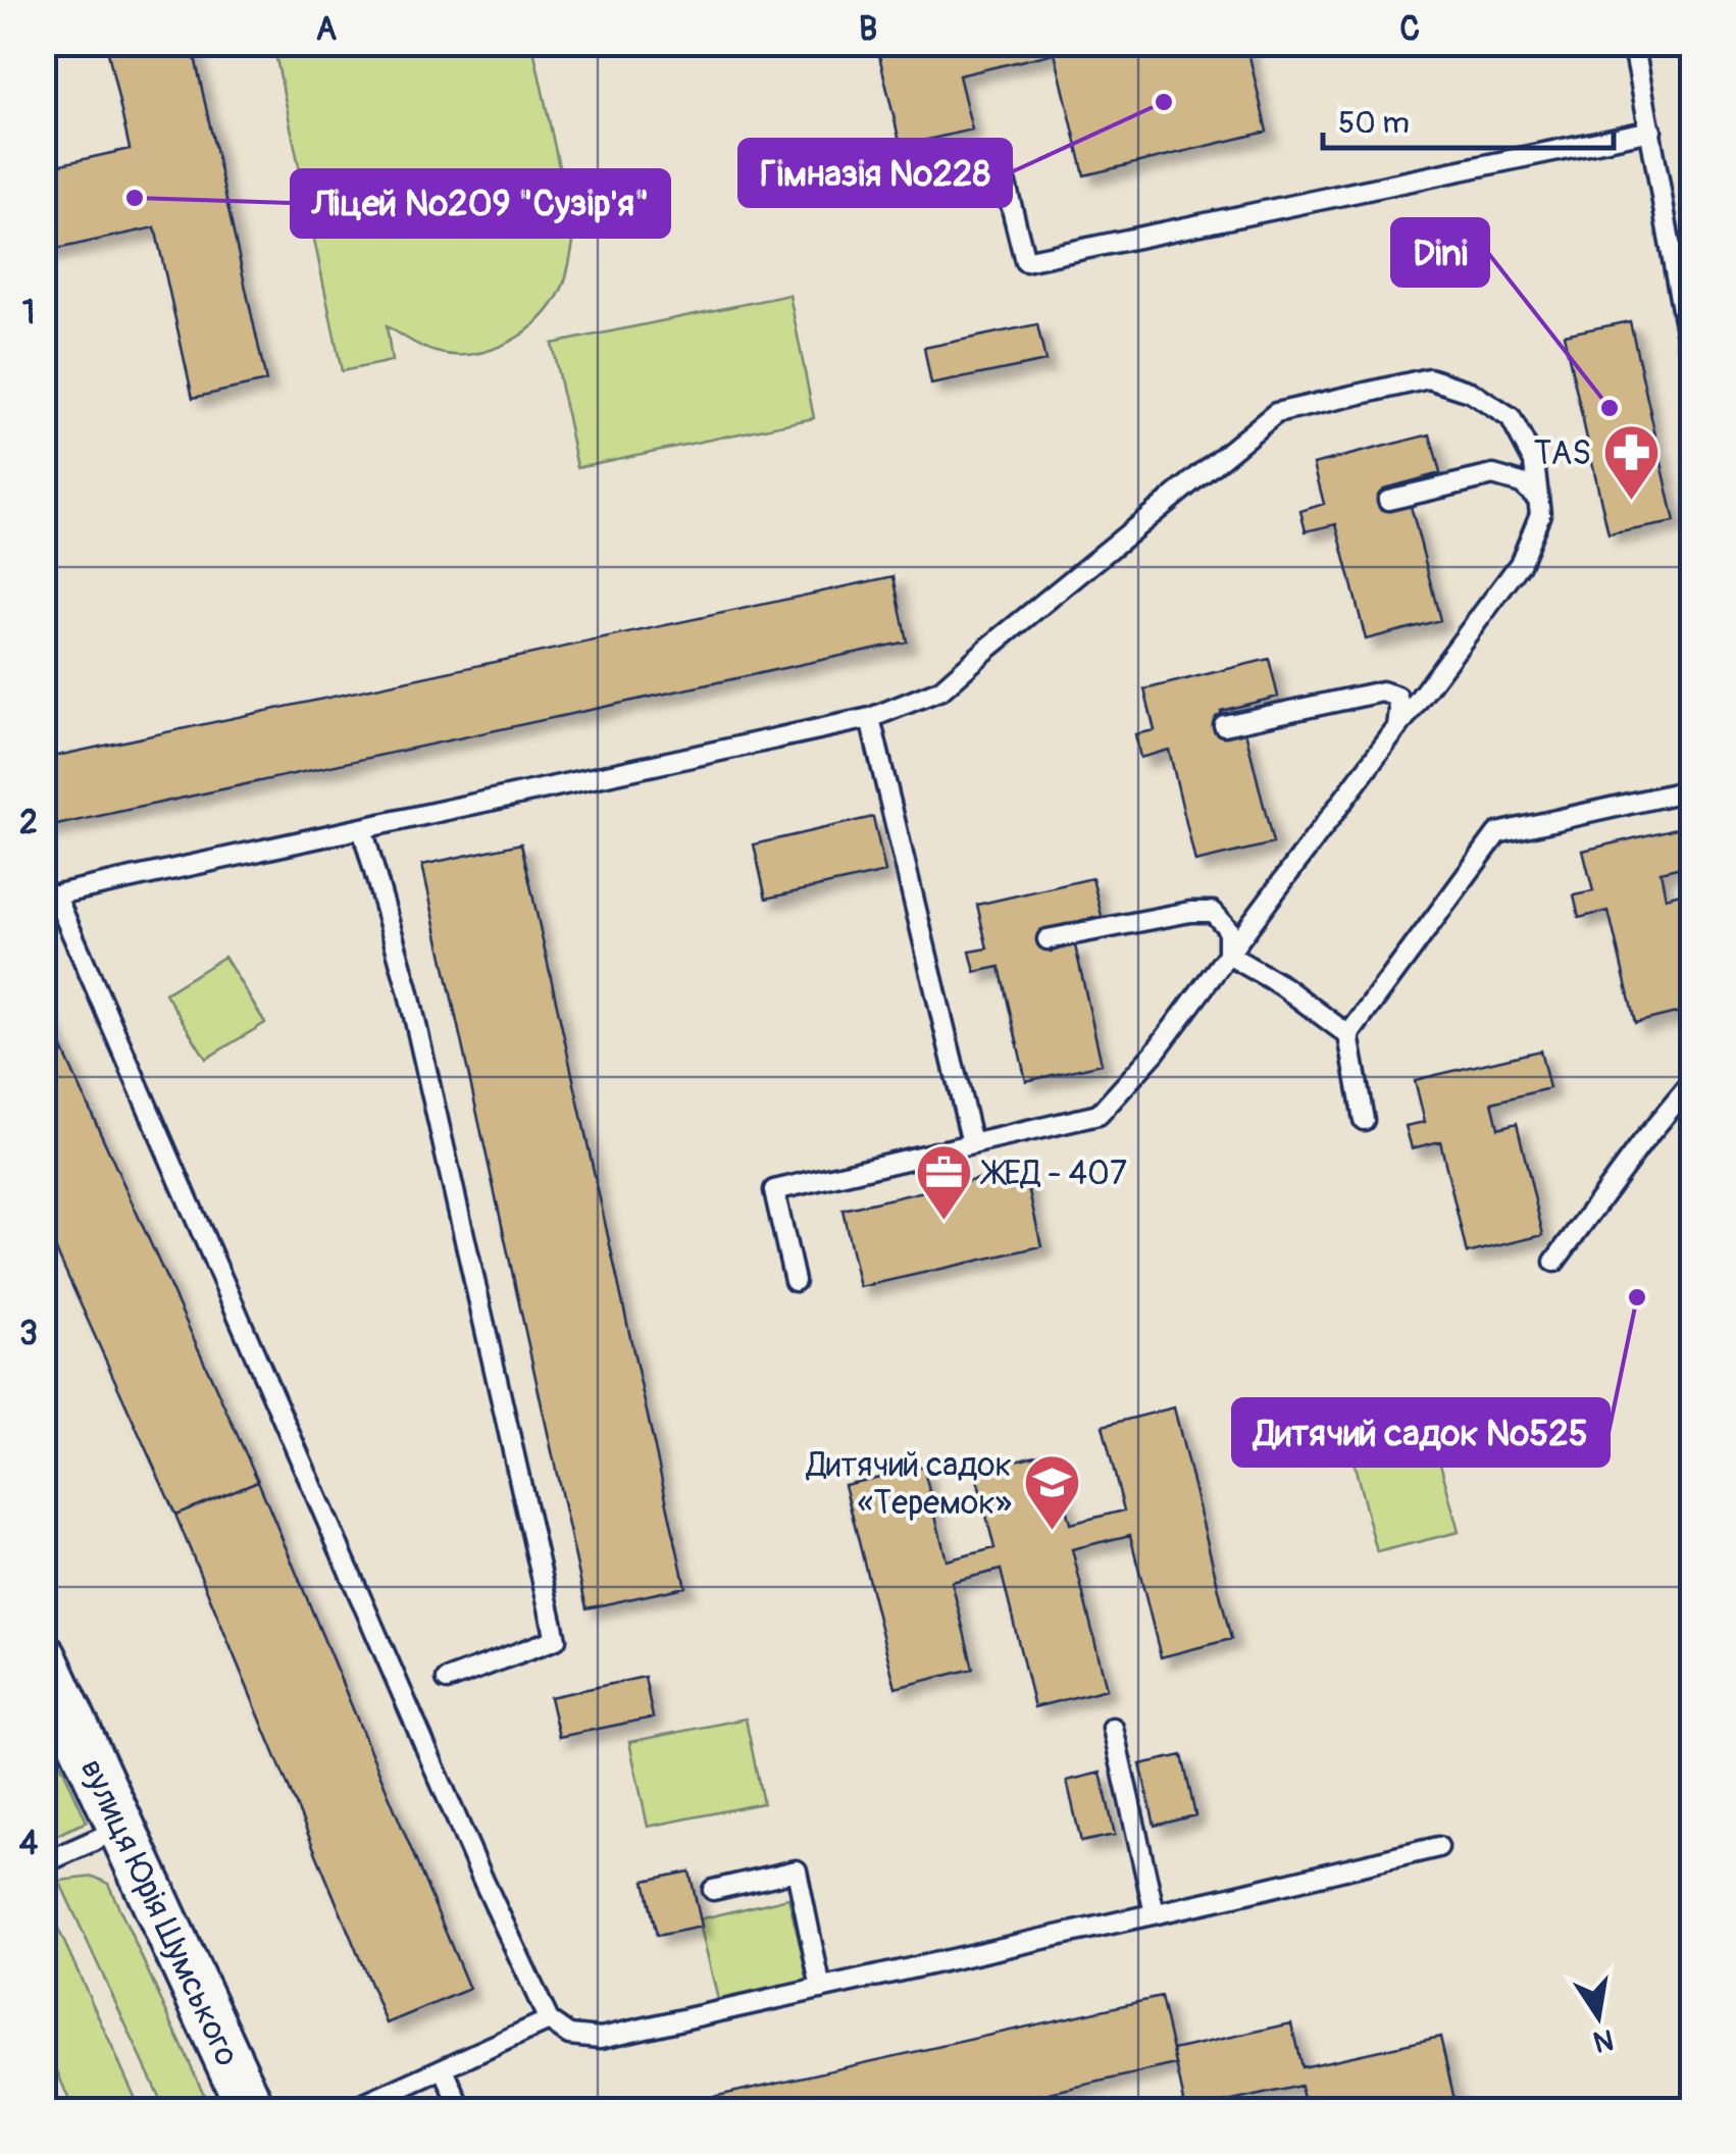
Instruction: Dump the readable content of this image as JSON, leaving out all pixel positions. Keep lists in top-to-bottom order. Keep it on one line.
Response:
{"streets":{"street":["вулиця Юрія Шумського"]},"places":{"other":["Гімназія №228","Ліцей №209 \"Сузір'я\"","Dini","Дитячий садок №525"],"pharmacy":["TAS"],"office":["ЖЕД - 407"],"school or university":["Дитячий садок «Теремок»"]},"scale_bar":"50 m","north":"bottom","grid":{"columns":["A","B","C"],"rows":["1","2","3","4"]}}
